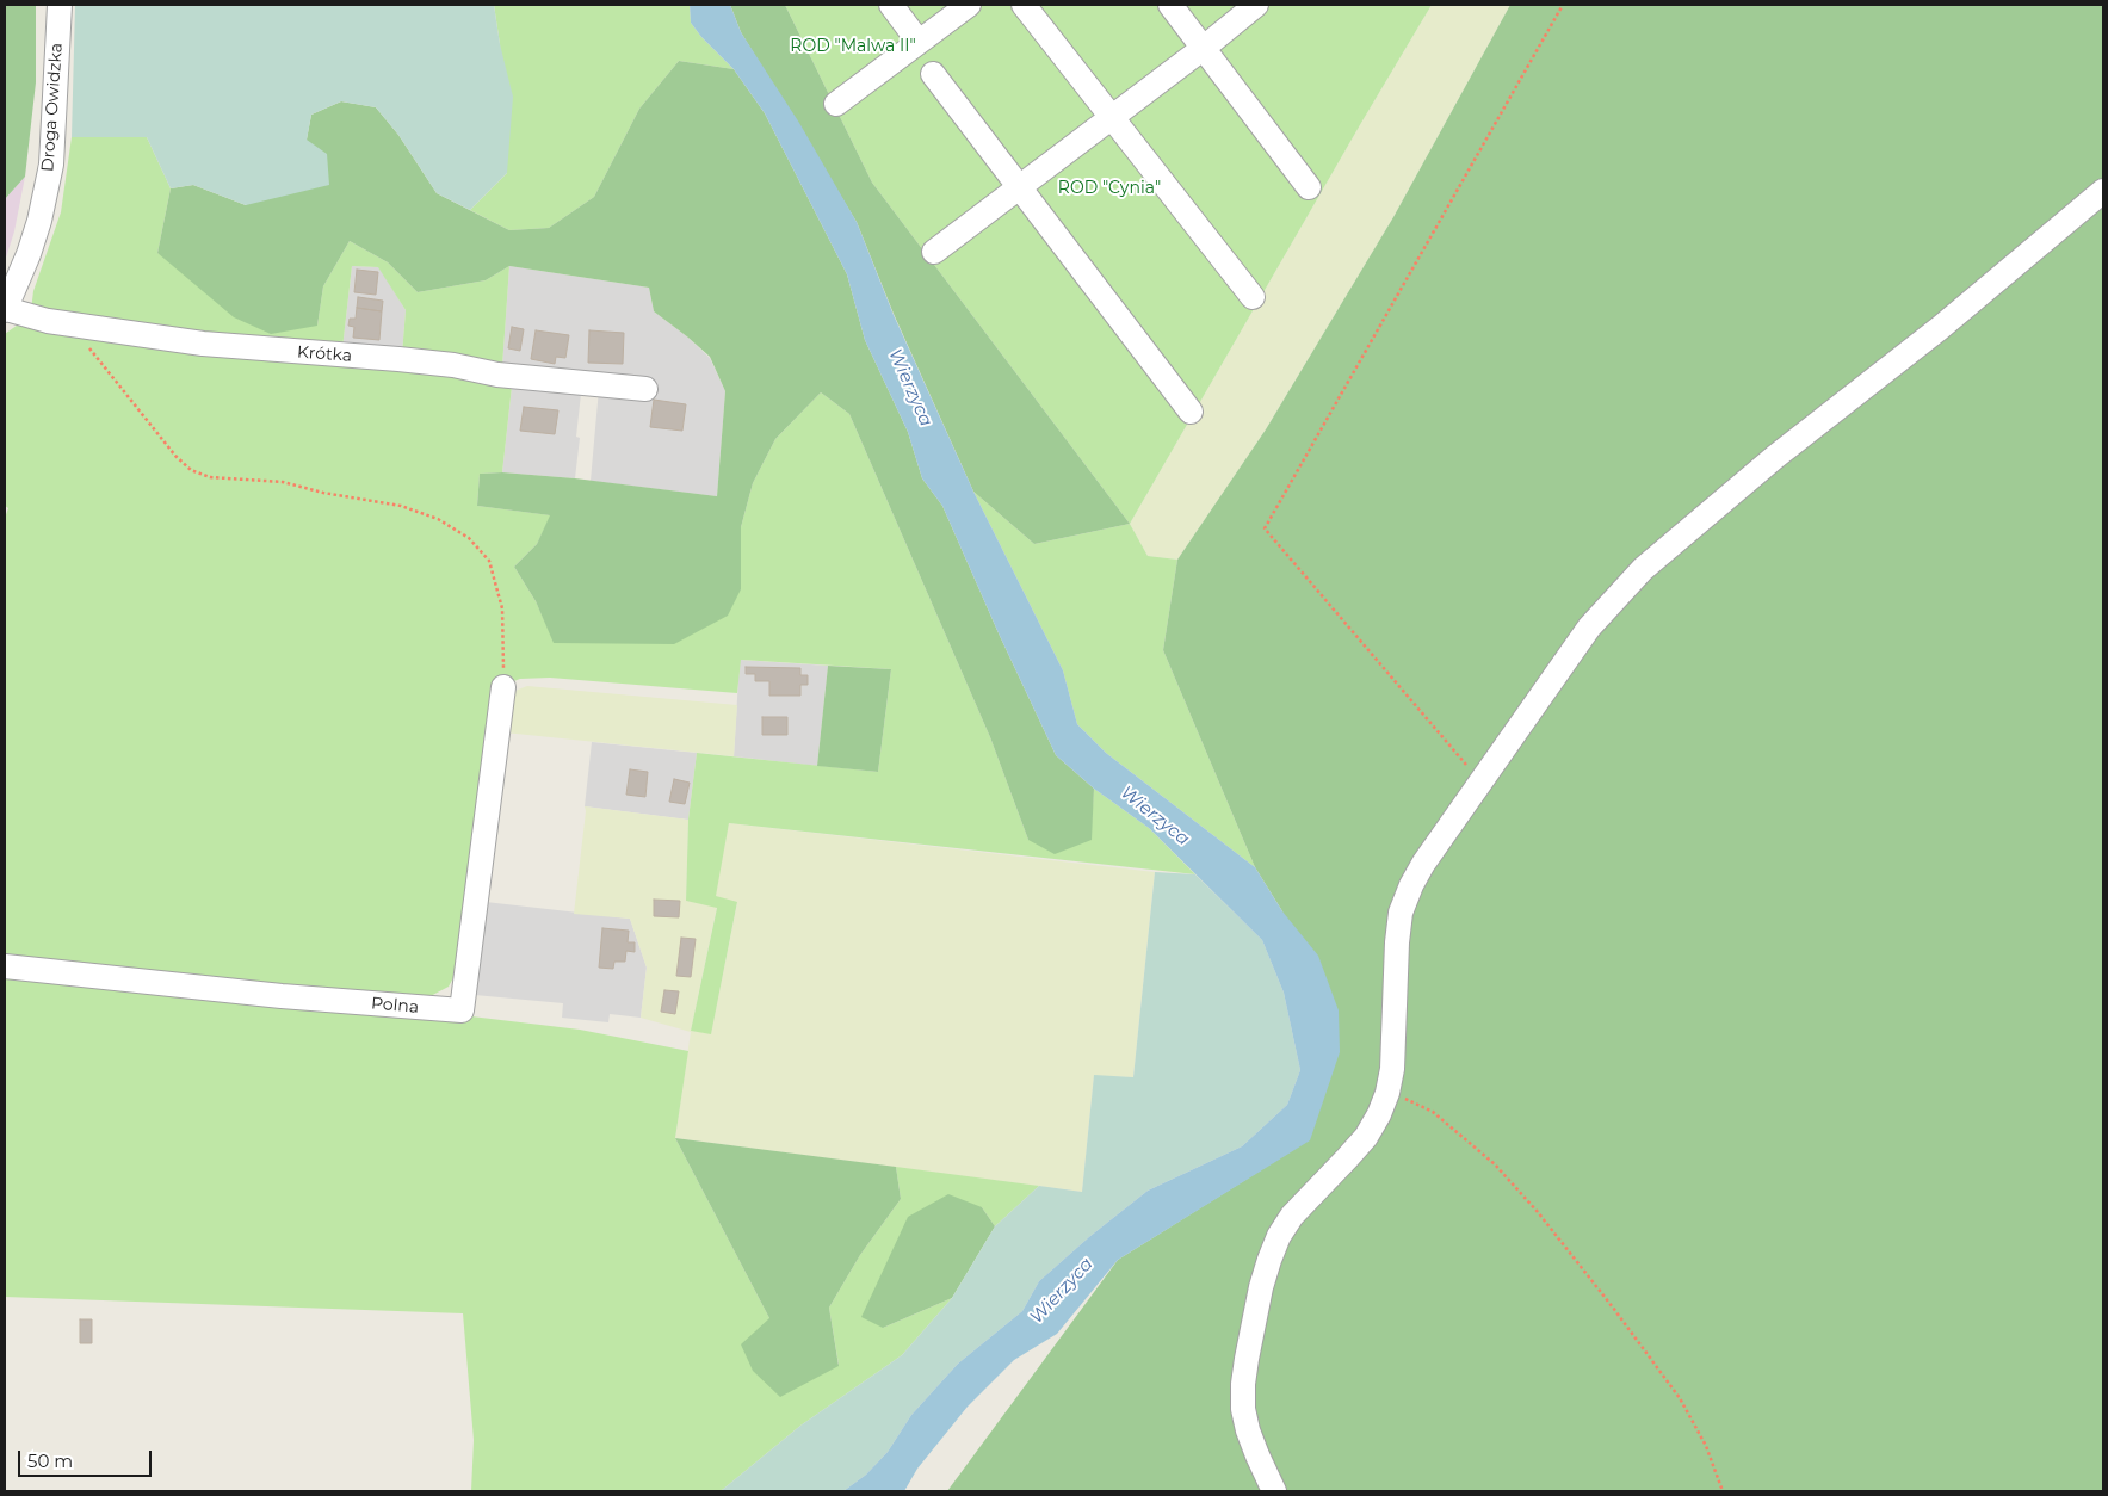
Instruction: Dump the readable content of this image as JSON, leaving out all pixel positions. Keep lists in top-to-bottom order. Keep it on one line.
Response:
{"streets":{"street":["Droga Owidzka","Krótka","Polna"]},"crossings":[["Droga Owidzka","Krótka"]],"water":["Wierzyca"],"parks":["ROD \"Malwa II\"","ROD \"Cynia\""],"scale_bar":"50 m"}
